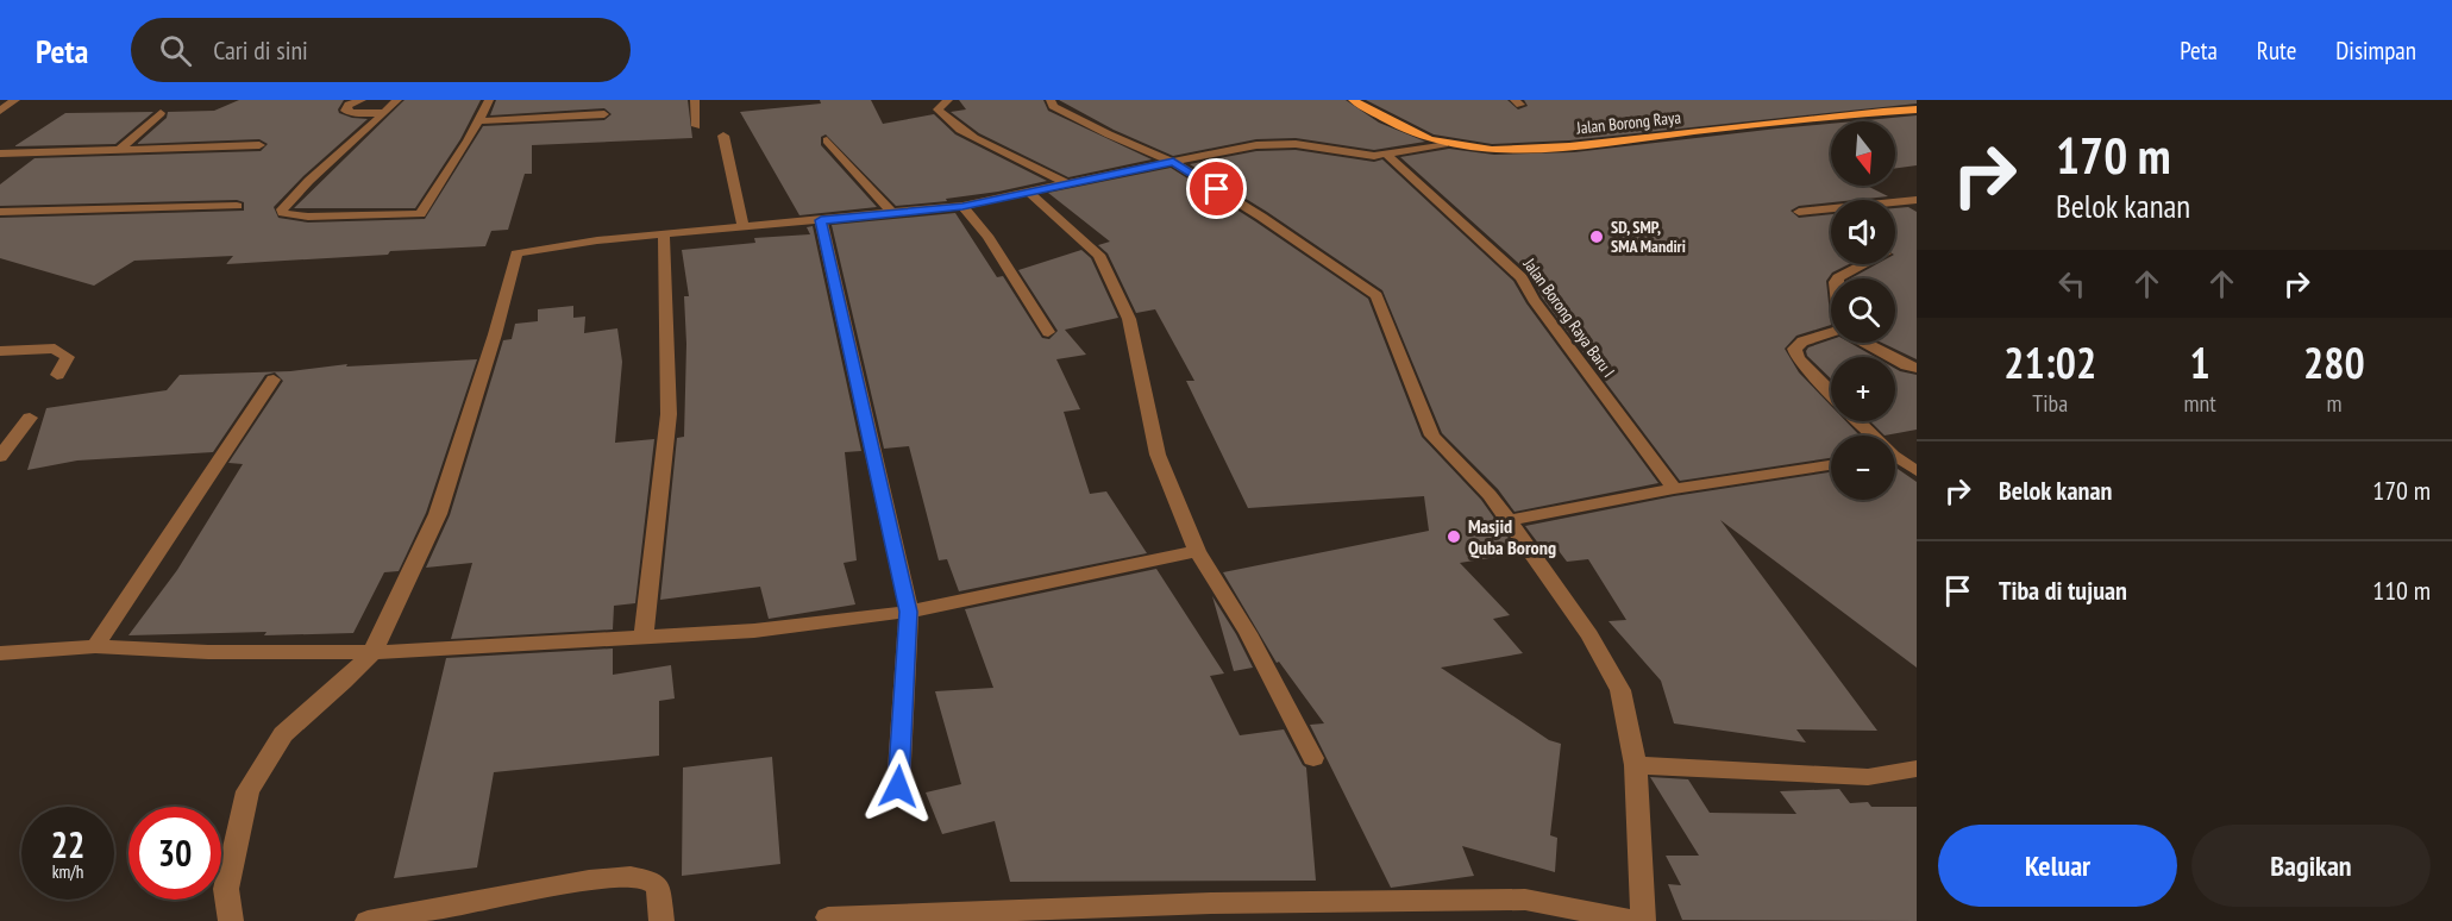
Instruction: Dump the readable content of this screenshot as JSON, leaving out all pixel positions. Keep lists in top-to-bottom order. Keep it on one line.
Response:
{"streets":{"main road":["Jalan Borong Raya"],"street":["Jalan Borong Raya Baru I"]},"places":["SD, SMP, SMA Mandiri","Masjid Quba Borong"],"north":"bottom","page":{"header":"Peta","search":"Cari di sini","nav":["Peta","Rute","Disimpan"],"turn":["170 m","Belok kanan"],"map_buttons":["+","−"],"eta":["21:02","Tiba","1","mnt","280","m"],"list":[{"name":"Belok kanan","value":"170 m"},{"name":"Tiba di tujuan","value":"110 m"}],"speed":"22 km/h","limit":"30","buttons":["Keluar","Bagikan"]}}
